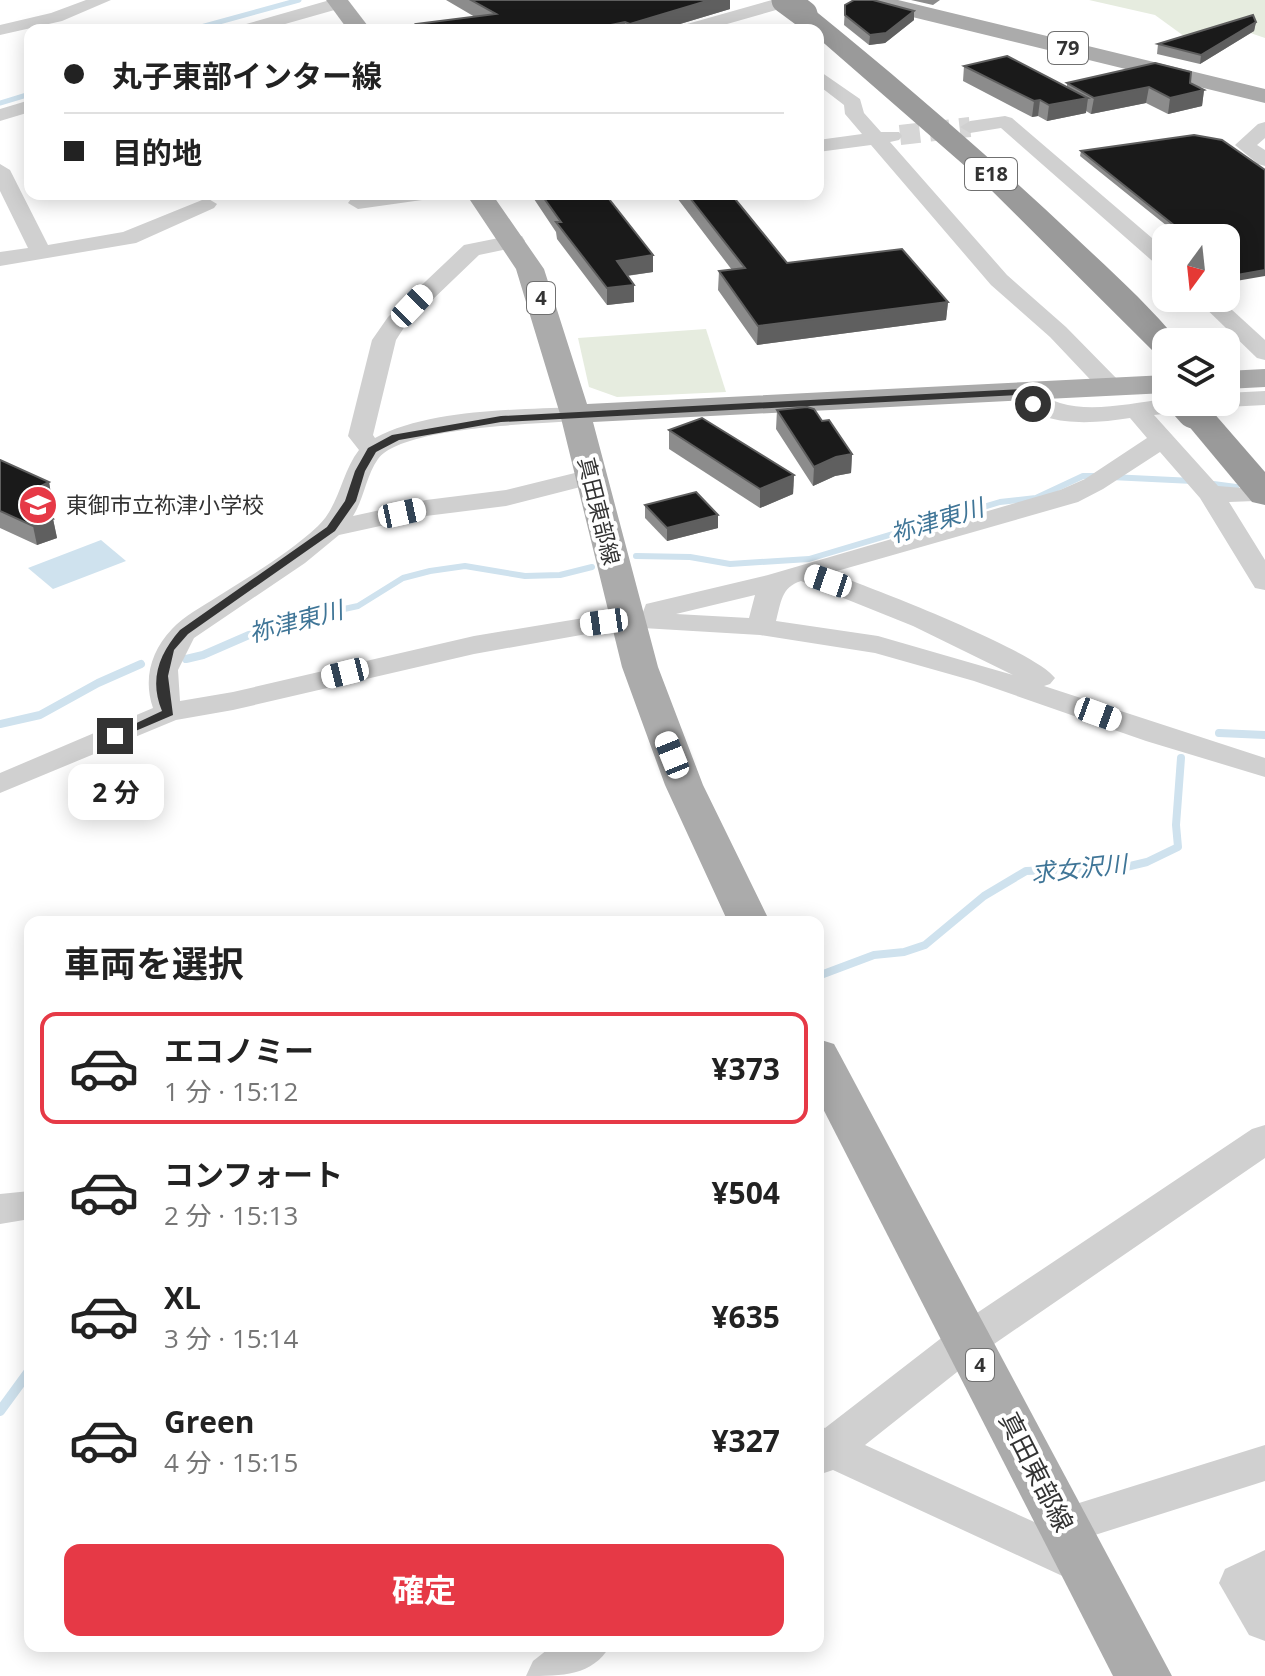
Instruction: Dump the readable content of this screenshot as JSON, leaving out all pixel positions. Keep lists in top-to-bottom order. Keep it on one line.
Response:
{"streets":{"highway":["E18"],"main road":["79","4","真田東部線"]},"water":["祢津東川","求女沢川"],"places":{"school or university":["東御市立祢津小学校"]},"north":"bottom","page":{"banner":["丸子東部インター線","目的地"],"bubble":"2 分","heading":"車両を選択","list":[{"name":"エコノミー","note":"1 分 · 15:12","value":"¥373"},{"name":"コンフォート","note":"2 分 · 15:13","value":"¥504"},{"name":"XL","note":"3 分 · 15:14","value":"¥635"},{"name":"Green","note":"4 分 · 15:15","value":"¥327"}],"buttons":"確定"}}
